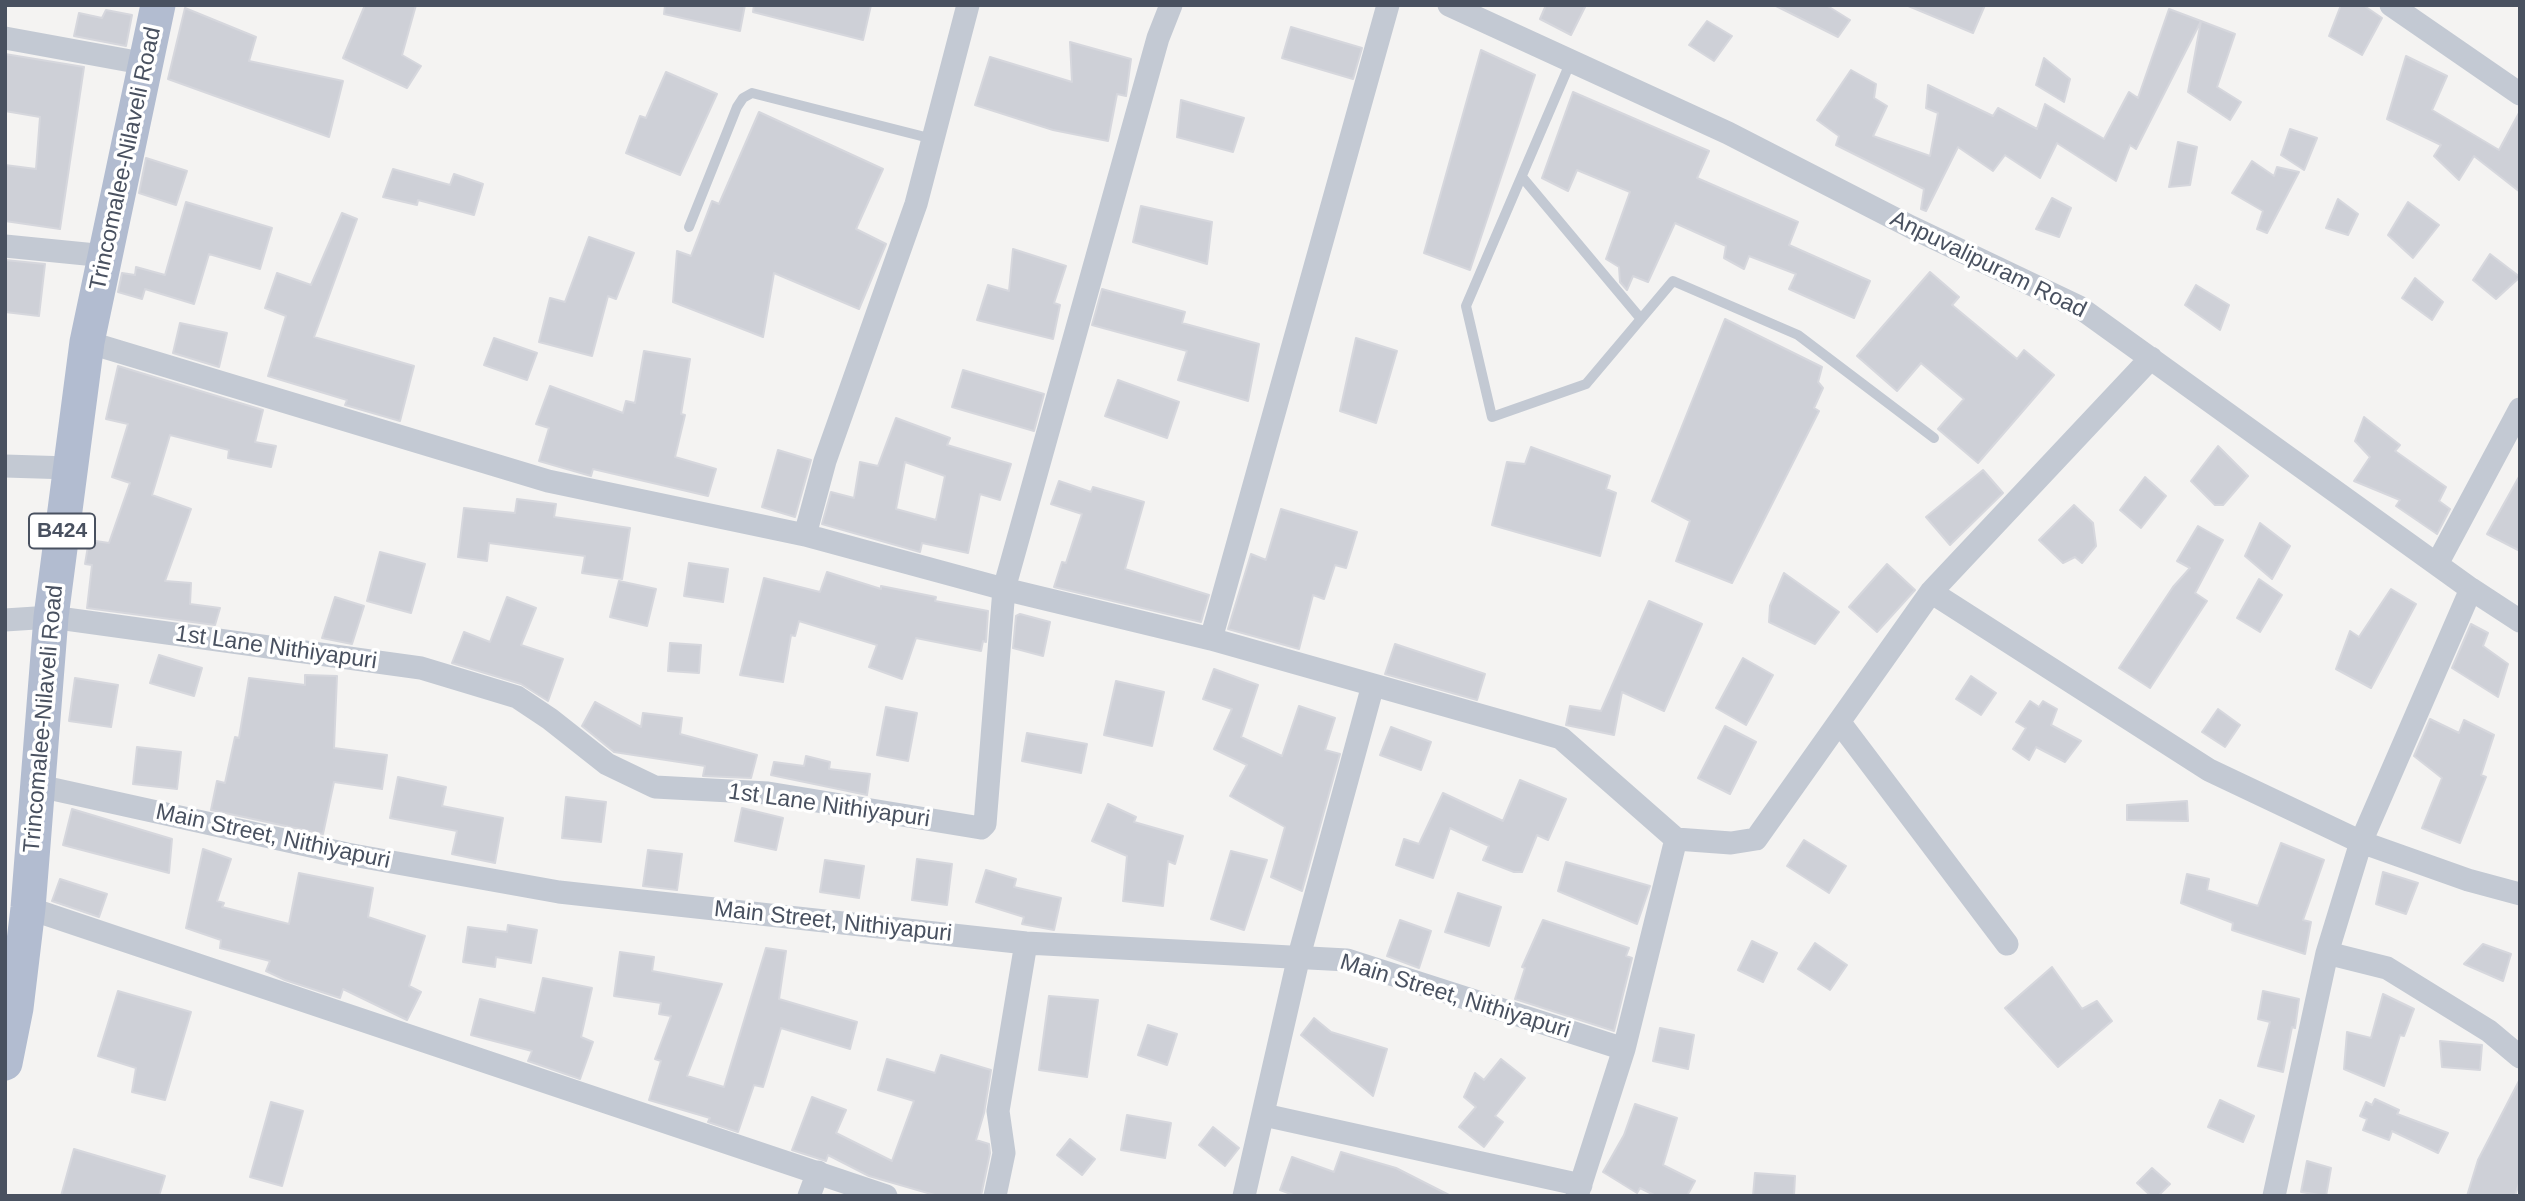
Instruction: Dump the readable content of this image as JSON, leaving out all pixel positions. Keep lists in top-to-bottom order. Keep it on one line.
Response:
{"streets":{"main road":["Trincomalee-Nilaveli Road","B424"],"street":["Anpuvalipuram Road","1st Lane Nithiyapuri","Main Street, Nithiyapuri"]},"crossings":[["Trincomalee-Nilaveli Road","1st Lane Nithiyapuri"],["Trincomalee-Nilaveli Road","Main Street, Nithiyapuri"]]}
